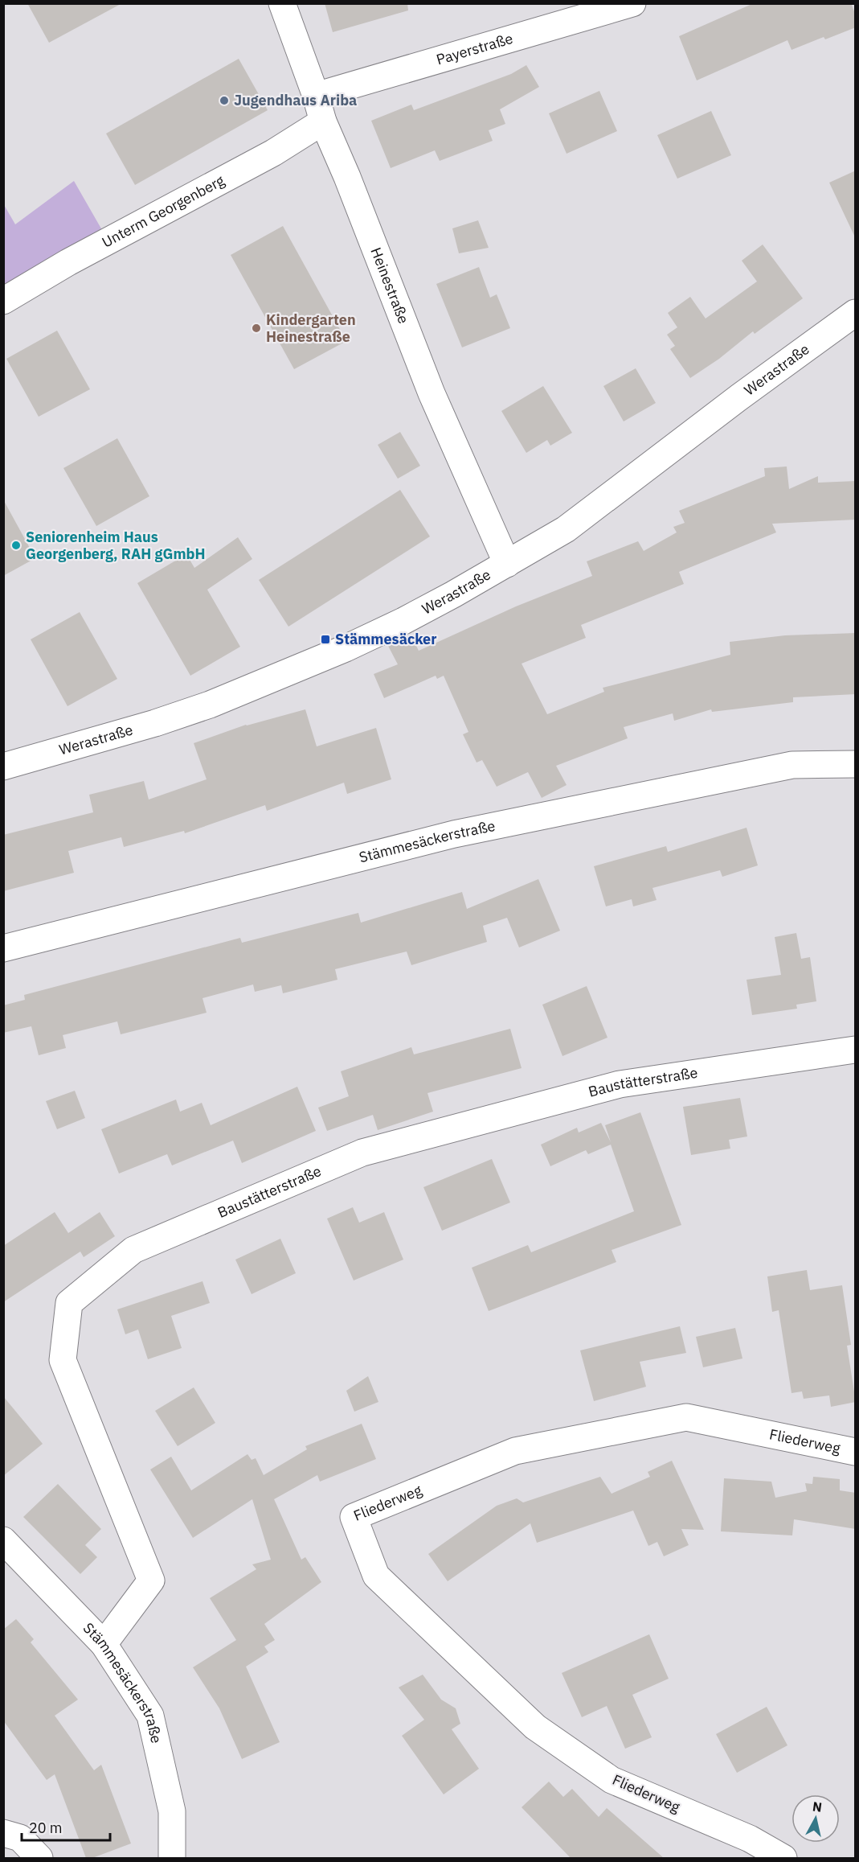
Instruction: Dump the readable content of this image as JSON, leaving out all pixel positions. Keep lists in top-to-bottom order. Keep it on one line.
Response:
{"streets":{"street":["Payerstraße","Unterm Georgenberg","Heinestraße","Werastraße","Stämmesäckerstraße","Baustätterstraße","Fliederweg"]},"crossings":[["Payerstraße","Heinestraße"],["Unterm Georgenberg","Heinestraße"],["Heinestraße","Werastraße"],["Stämmesäckerstraße","Baustätterstraße"]],"places":{"other":["Jugendhaus Ariba","Kindergarten Heinestraße","Seniorenheim Haus Georgenberg, RAH gGmbH"],"transit":["Stämmesäcker"]},"scale_bar":"20 m","north":"top"}
